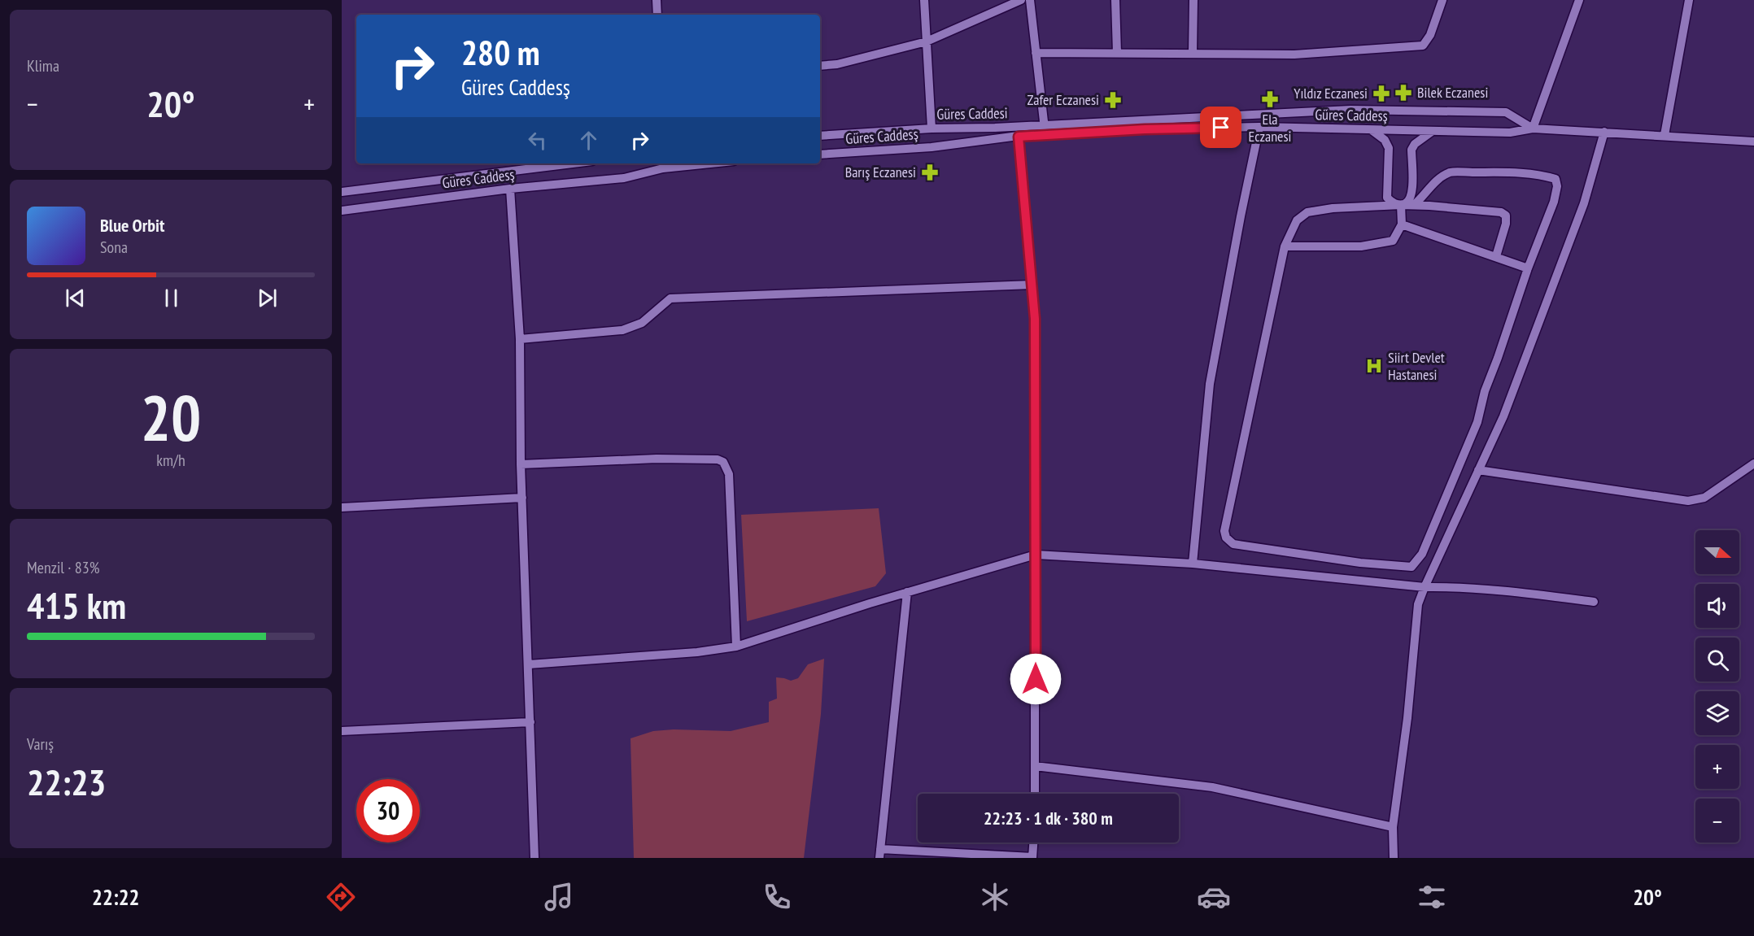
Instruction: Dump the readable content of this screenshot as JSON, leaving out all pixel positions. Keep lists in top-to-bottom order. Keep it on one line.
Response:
{"streets":{"street":["Güres Caddesi","Güres Caddesş"]},"crossings":[["Güres Caddesi","Güres Caddesş"]],"places":{"pharmacy":["Bilek Eczanesi","Yıldız Eczanesi","Ela Eczanesi","Zafer Eczanesi","Barış Eczanesi"],"hospital":["Siirt Devlet Hastanesi"]},"north":"right","page":{"tile":["Klima",["20","km/h"],["Menzil · 83%","415 km"],["Varış","22:23"]],"turn":["280 m","Güres Caddesş"],"heat":["−","20°","+"],"song":["Blue Orbit","Sona"],"map_buttons":["+","−"],"limit":"30","trip":"22:23 · 1 dk · 380 m","tabs":["22:22","20°"]}}
